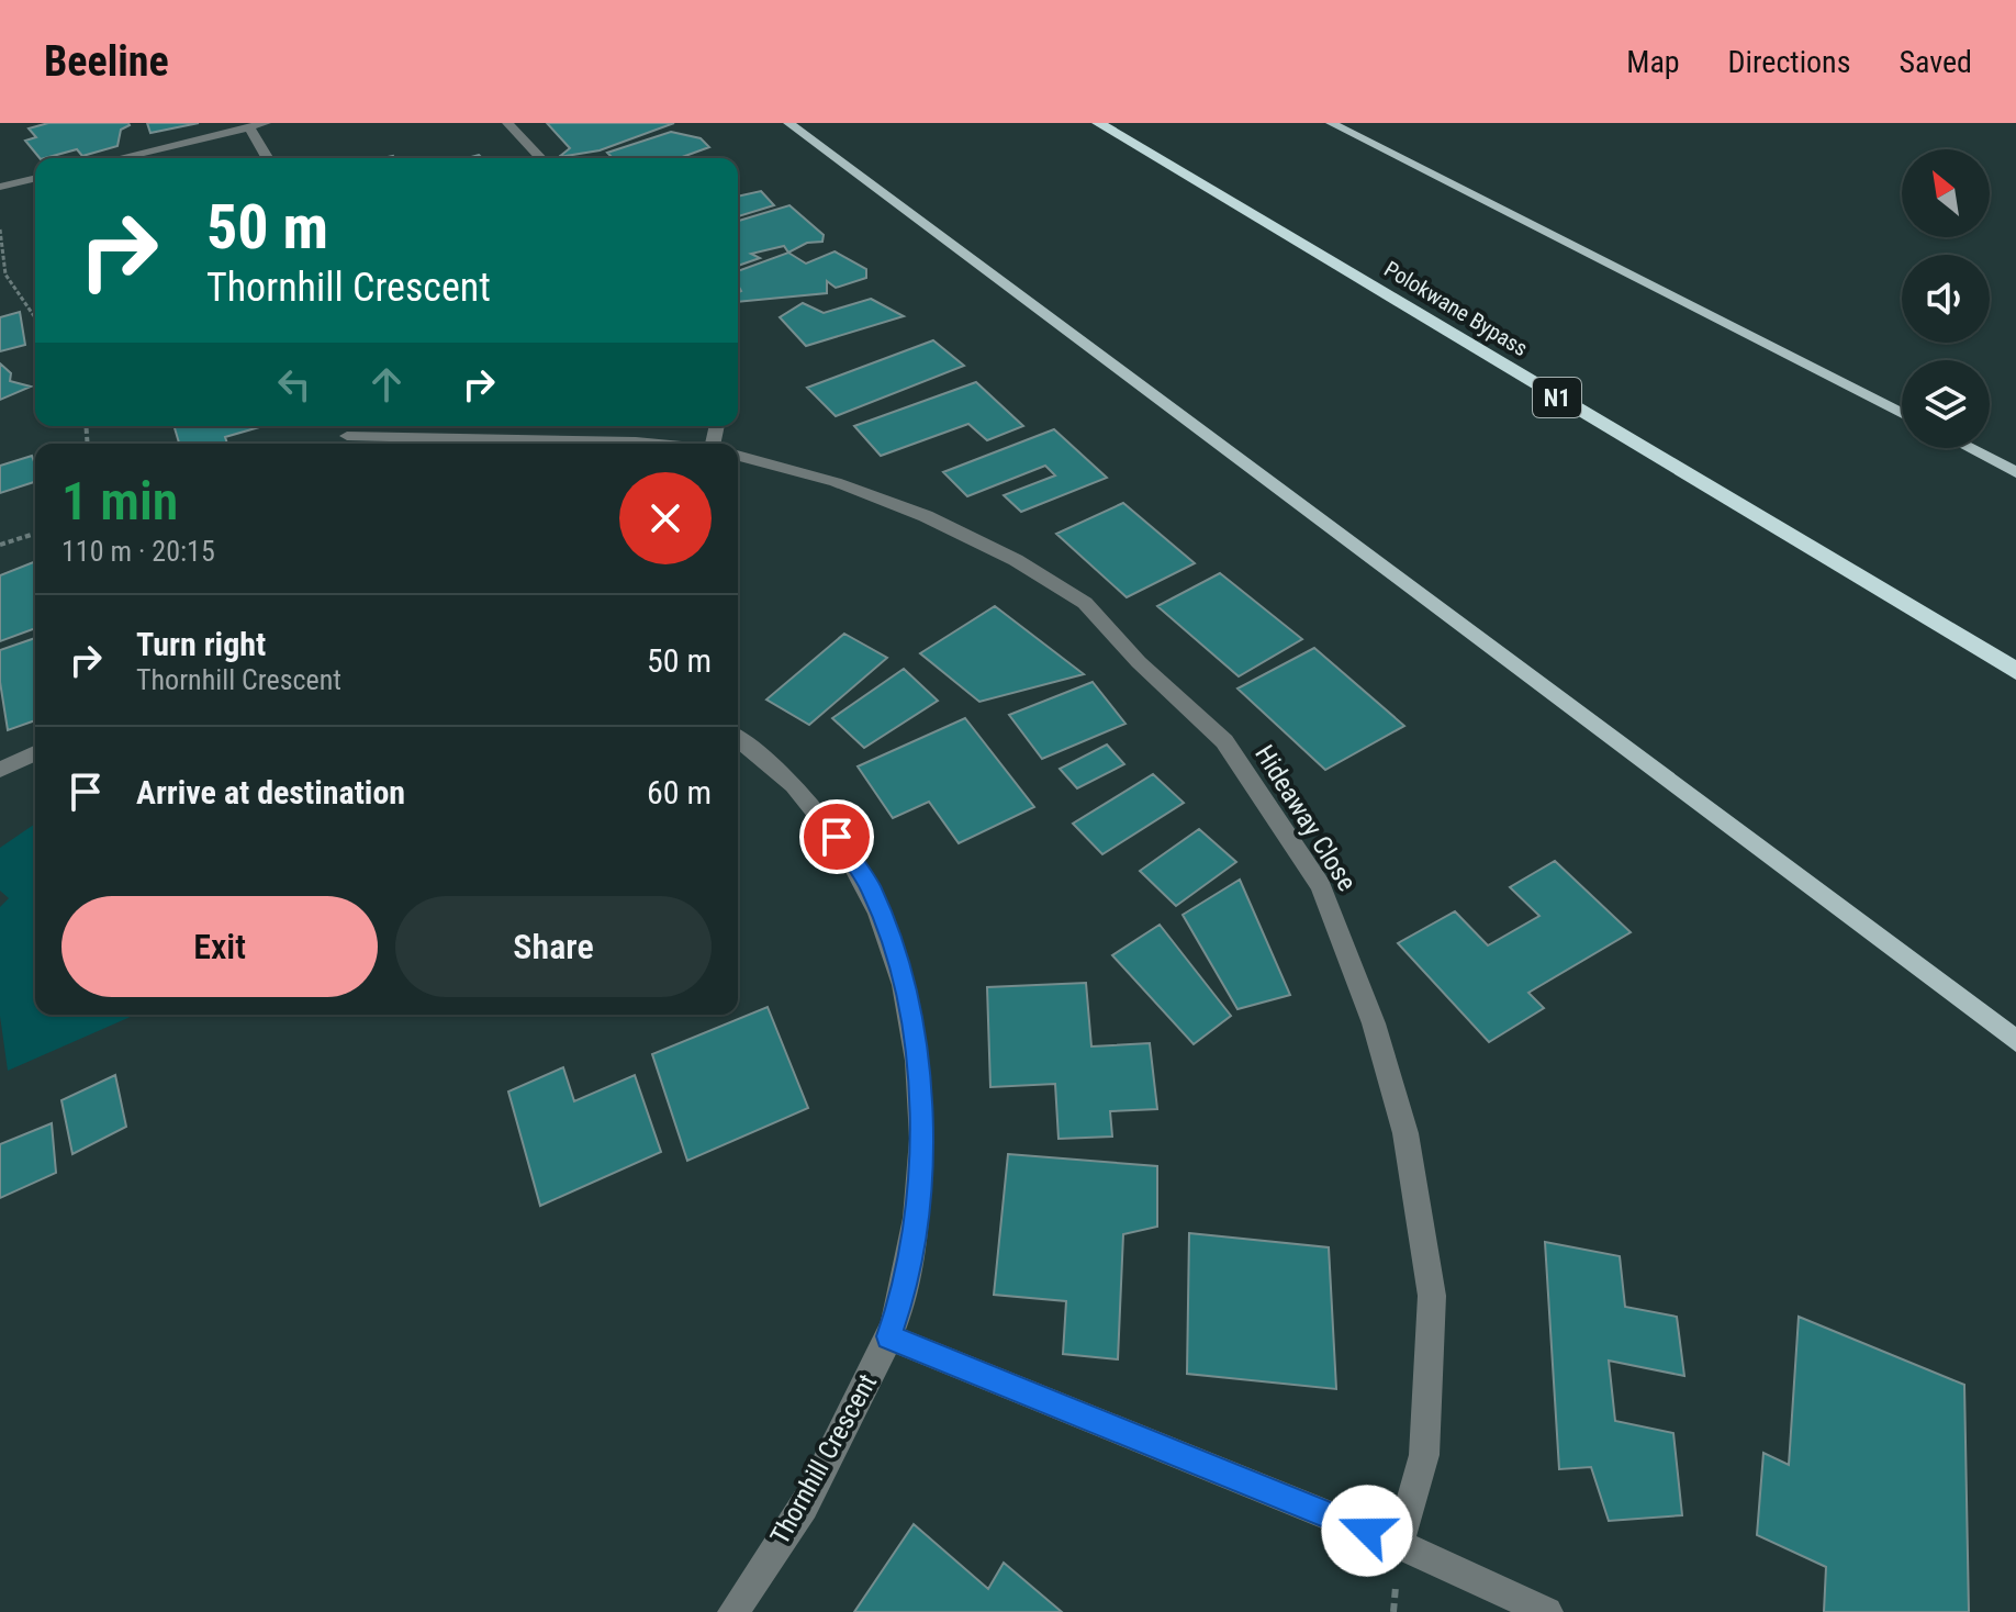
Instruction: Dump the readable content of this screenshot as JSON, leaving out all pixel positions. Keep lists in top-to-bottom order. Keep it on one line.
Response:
{"streets":{"highway":["Polokwane Bypass","N1"],"street":["Hideaway Close","Thornhill Crescent"]},"north":"top left","page":{"header":"Beeline","nav":["Map","Directions","Saved"],"turn":["50 m","Thornhill Crescent"],"heading":["1 min","110 m · 20:15"],"list":[{"name":"Turn right","note":"Thornhill Crescent","value":"50 m"},{"name":"Arrive at destination","value":"60 m"}],"buttons":["Exit","Share"]}}
